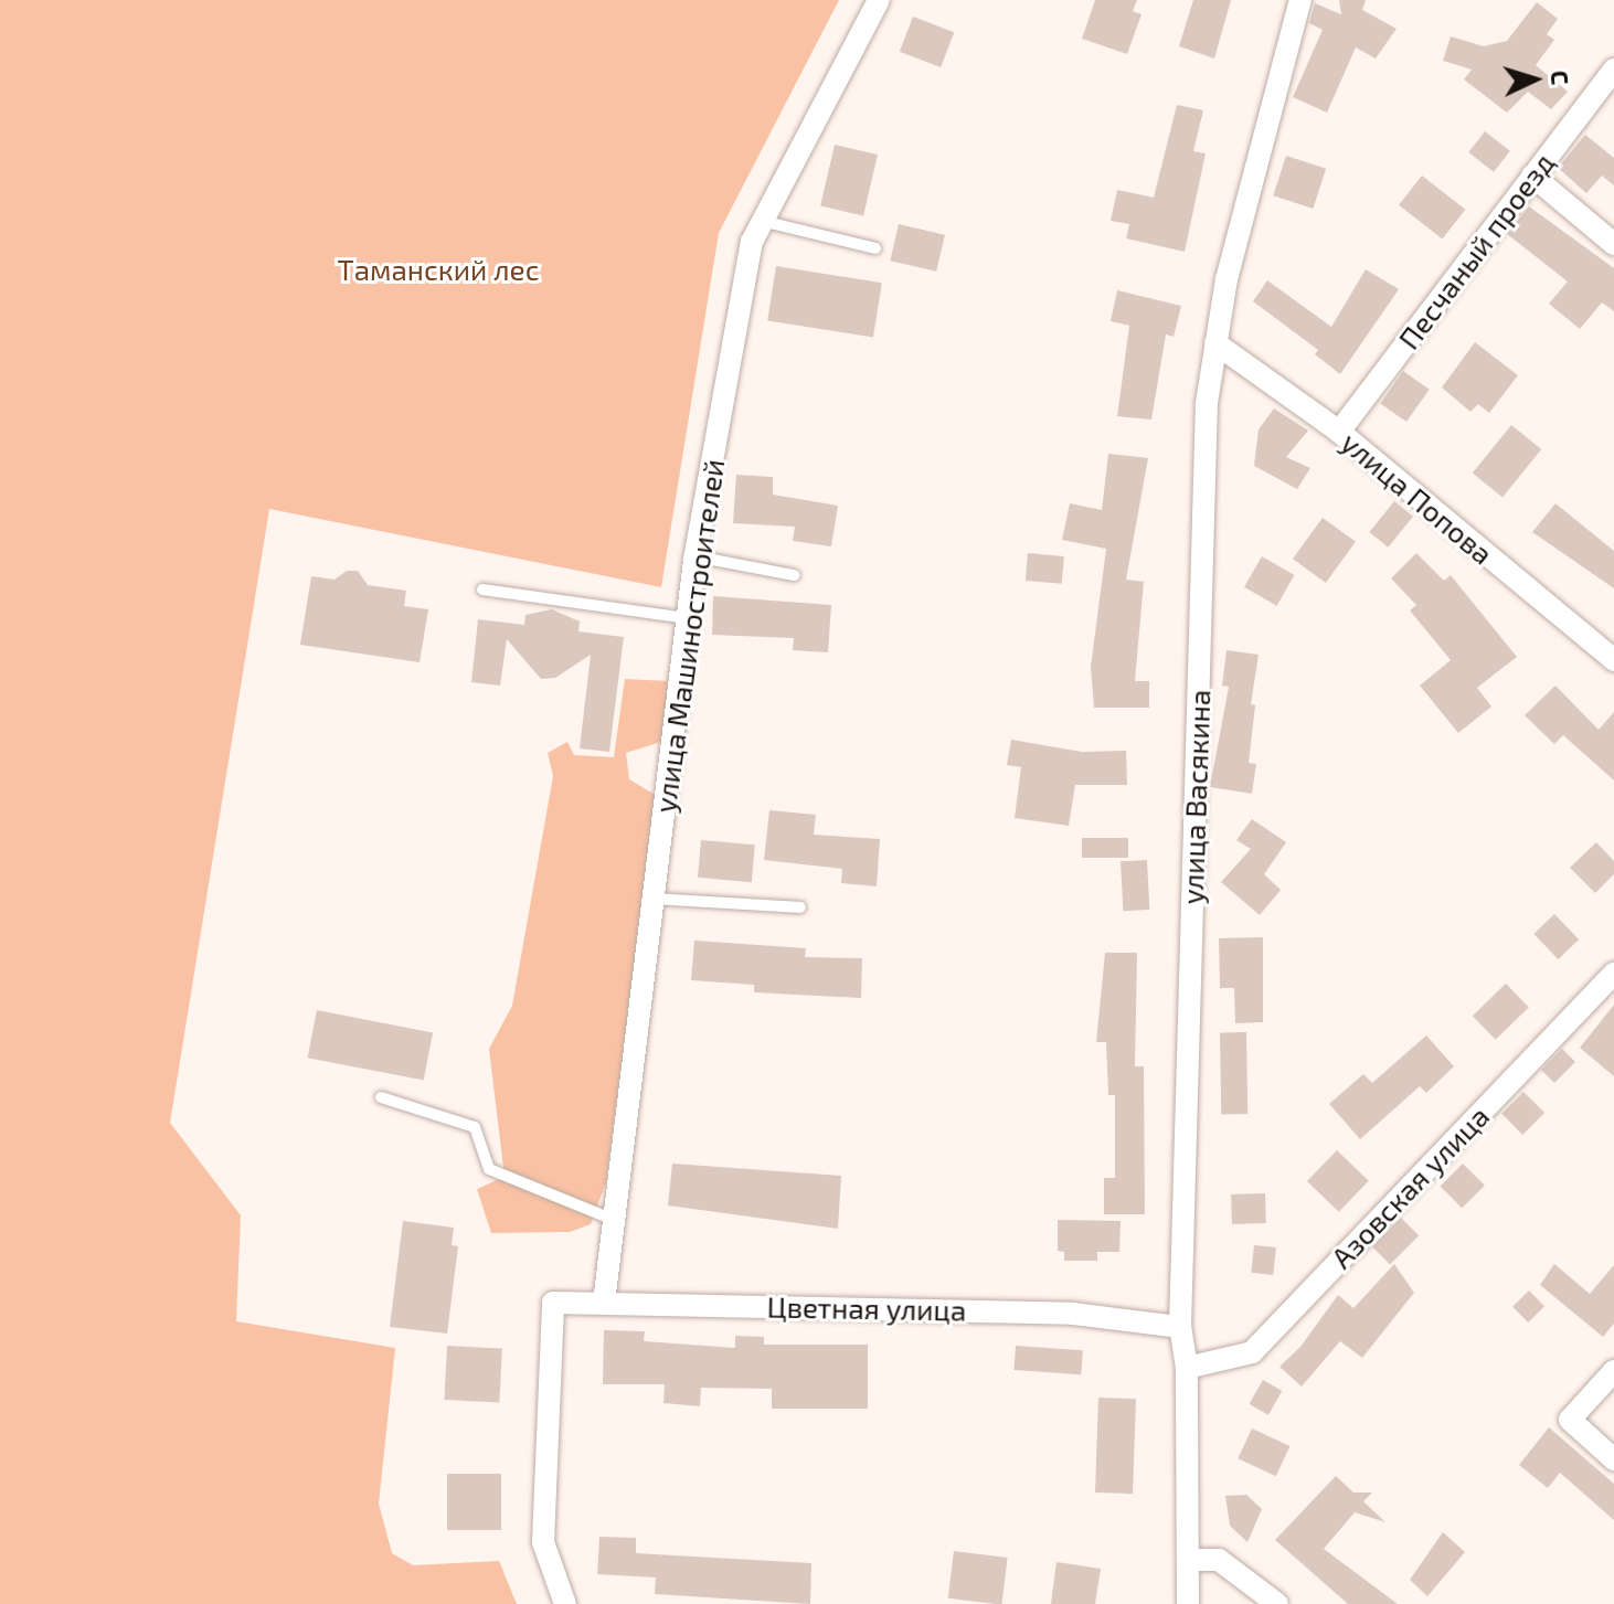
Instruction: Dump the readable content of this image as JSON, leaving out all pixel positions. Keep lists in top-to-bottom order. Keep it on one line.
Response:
{"streets":{"street":["Песчаный проезд","улица Попова","улица Машиностроителей","улица Васякина","Азовская улица","Цветная улица"]},"crossings":[["Песчаный проезд","улица Попова"],["улица Попова","улица Васякина"],["улица Машиностроителей","Цветная улица"],["улица Васякина","Азовская улица"],["улица Васякина","Цветная улица"]],"parks":["Таманский лес"],"north":"right"}
